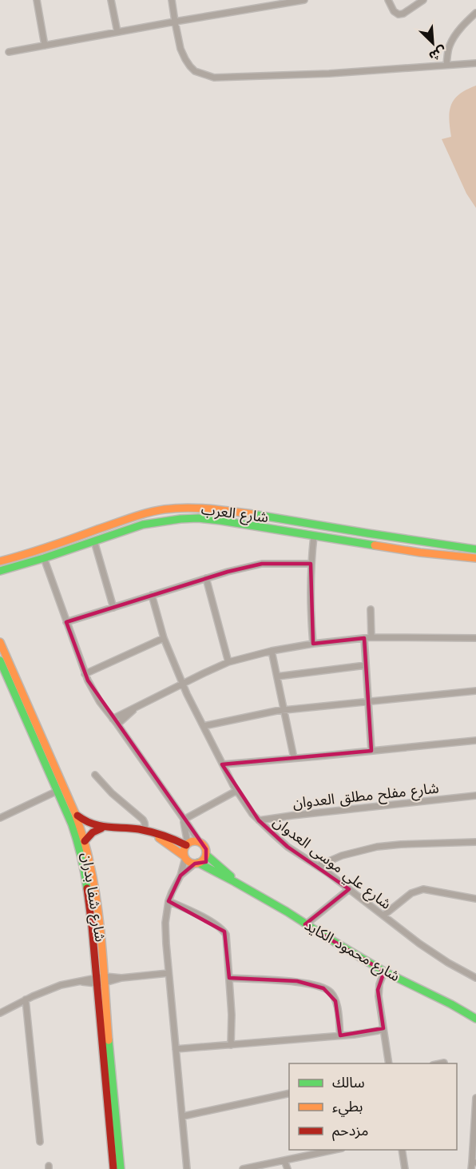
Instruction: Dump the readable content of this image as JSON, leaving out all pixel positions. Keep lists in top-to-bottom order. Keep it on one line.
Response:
{"streets":{"main road":["شارع العرب","شارع شفا بدران","شارع محمود الكايد"],"street":["شارع مفلح مطلق العدوان","شارع علي موسى العدوان"]},"crossings":[["شارع مفلح مطلق العدوان","شارع علي موسى العدوان"]],"legend":["سالك","بطيء","مزدحم"],"north":"bottom right"}
